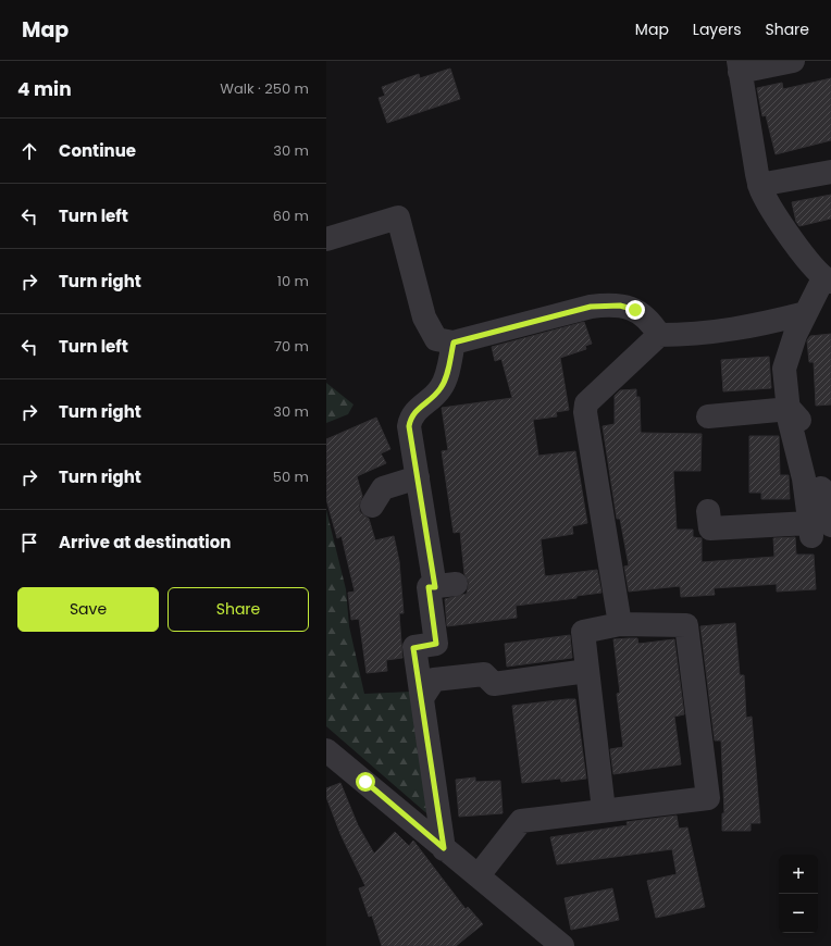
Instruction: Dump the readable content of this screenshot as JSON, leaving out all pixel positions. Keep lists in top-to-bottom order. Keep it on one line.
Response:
{"page":{"header":"Map","nav":["Map","Layers","Share"],"heading":["4 min","Walk · 250 m"],"list":[["Continue","30 m"],["Turn left","60 m"],["Turn right","10 m"],["Turn left","70 m"],["Turn right","30 m"],["Turn right","50 m"],"Arrive at destination"],"buttons":["Save","Share"],"map_buttons":["+","−"]}}
